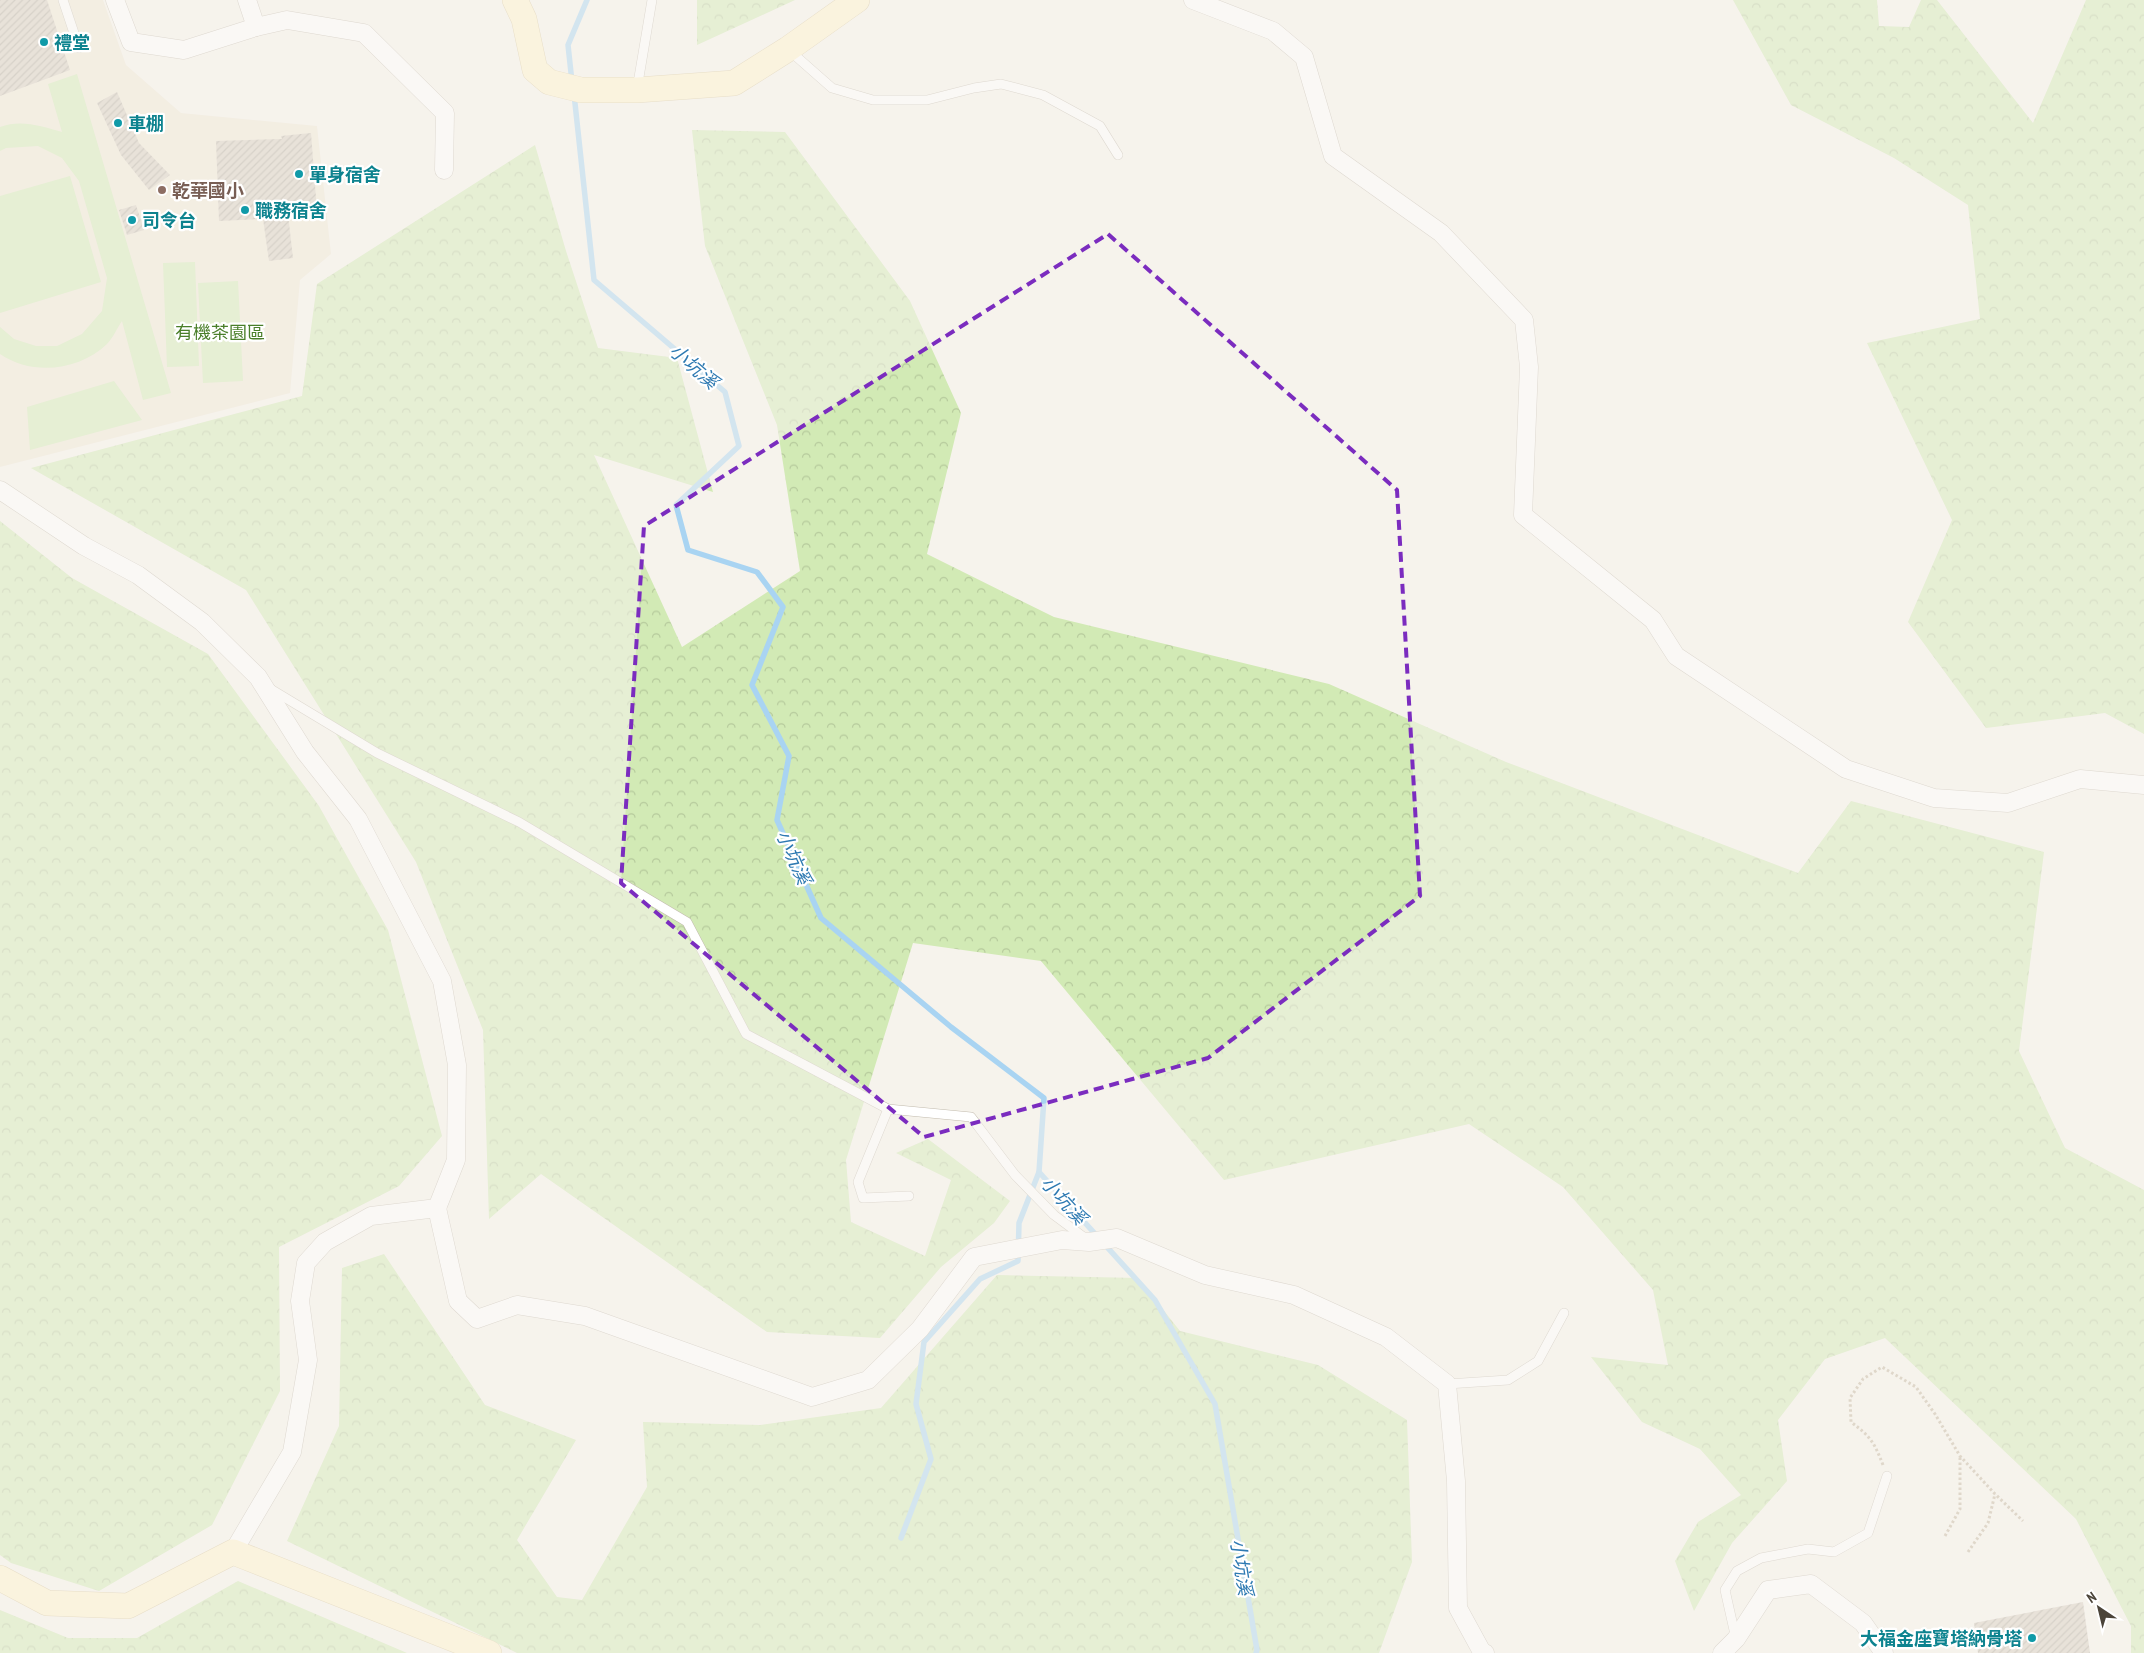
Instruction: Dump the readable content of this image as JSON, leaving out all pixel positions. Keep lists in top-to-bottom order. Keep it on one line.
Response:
{"water":["小坑溪"],"parks":["有機茶園區"],"places":["禮堂","車棚","單身宿舍","乾華國小","職務宿舍","司令台","大福金座寶塔納骨塔"],"north":"top left"}
